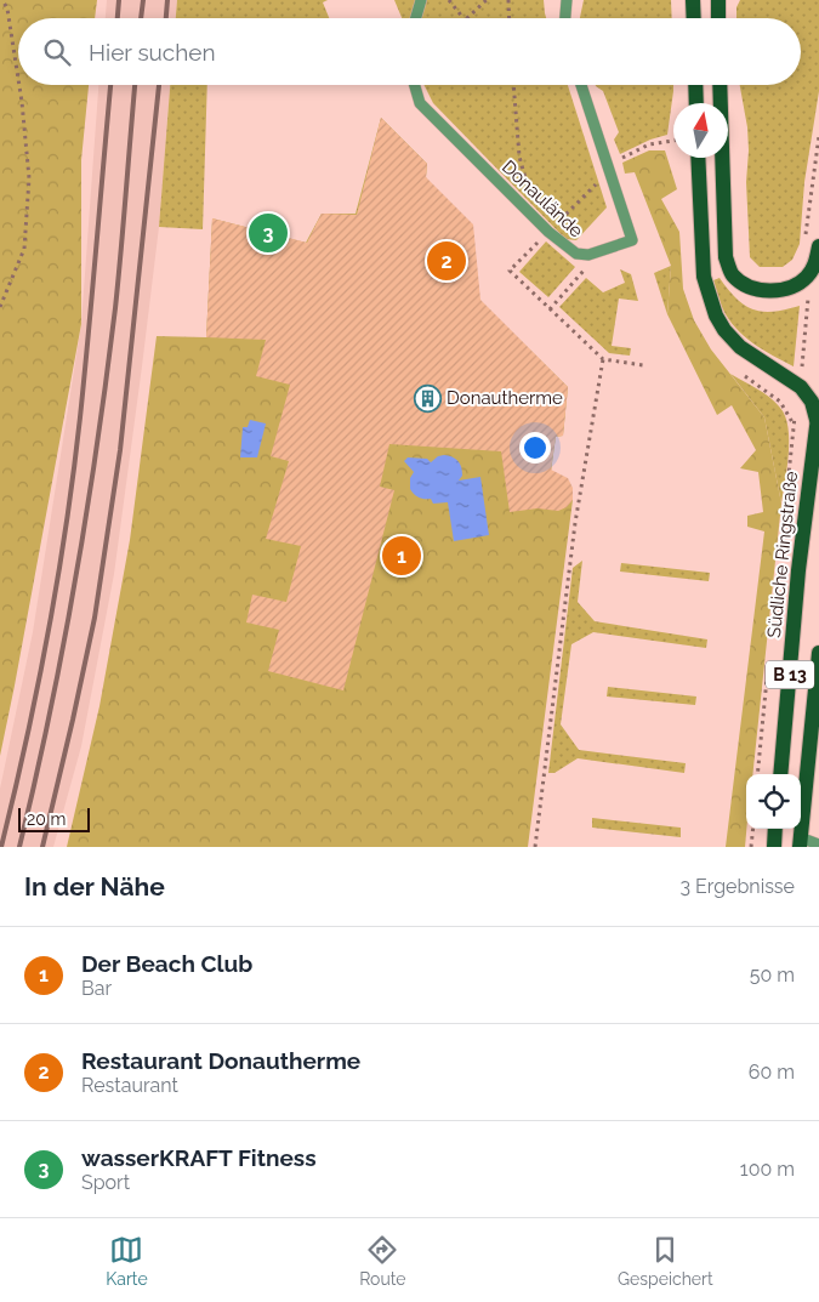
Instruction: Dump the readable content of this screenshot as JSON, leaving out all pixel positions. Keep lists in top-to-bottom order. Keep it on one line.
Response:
{"streets":{"main road":["Südliche Ringstraße","B 13"],"lane":["Donaulände"]},"places":{"building":["Donautherme"]},"scale_bar":"20 m","north":"top","page":{"search":"Hier suchen","pins":["3","2","1"],"scale":"20 m","heading":["In der Nähe","3 Ergebnisse"],"list":[{"mark":"1","name":"Der Beach Club","note":"Bar","value":"50 m"},{"mark":"2","name":"Restaurant Donautherme","note":"Restaurant","value":"60 m"},{"mark":"3","name":"wasserKRAFT Fitness","note":"Sport","value":"100 m"}],"nav":["Karte","Route","Gespeichert"]}}
